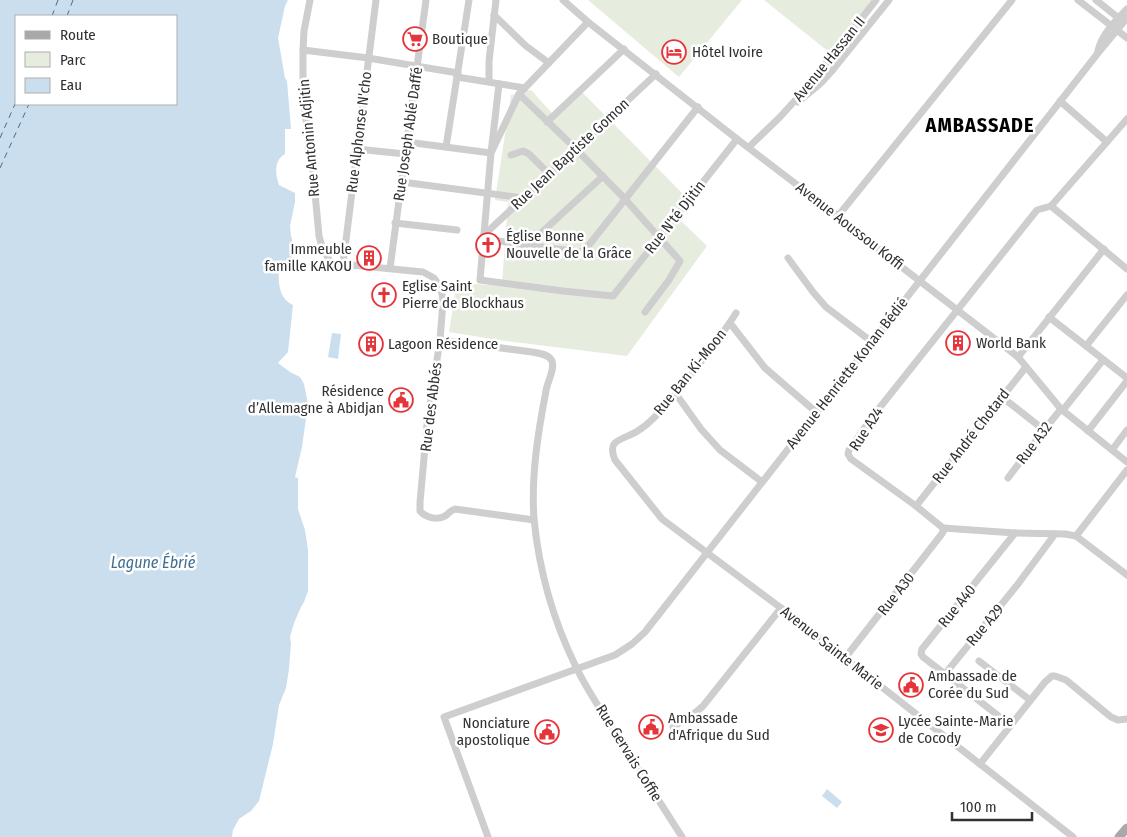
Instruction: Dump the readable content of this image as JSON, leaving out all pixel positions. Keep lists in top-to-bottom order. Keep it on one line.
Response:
{"streets":{"street":["Avenue Hassan II","Rue Alphonse N'cho","Rue Joseph Ablé Daffé","Rue Antonin Adjitin","Rue Jean Baptiste Gomon","Rue N'té Djitin","Avenue Aoussou Koffi","Rue Ban Ki-Moon","Avenue Henriette Konan Bédié","Rue des Abbés","Rue A24","Rue André Chotard","Rue A32","Rue A30","Rue A40","Rue A29","Avenue Sainte Marie","Rue Gervais Coffie"]},"crossings":[["Avenue Hassan II","Avenue Aoussou Koffi"],["Rue Alphonse N'cho","Rue Antonin Adjitin"],["Rue Alphonse N'cho","Rue des Abbés"],["Rue Joseph Ablé Daffé","Rue des Abbés"],["Rue Antonin Adjitin","Rue des Abbés"],["Rue Jean Baptiste Gomon","Rue N'té Djitin"],["Rue Jean Baptiste Gomon","Avenue Aoussou Koffi"],["Rue N'té Djitin","Avenue Aoussou Koffi"],["Avenue Aoussou Koffi","Avenue Henriette Konan Bédié"],["Avenue Aoussou Koffi","Rue A24"],["Avenue Aoussou Koffi","Rue André Chotard"],["Avenue Aoussou Koffi","Rue A32"],["Rue Ban Ki-Moon","Avenue Henriette Konan Bédié"],["Rue Ban Ki-Moon","Avenue Sainte Marie"],["Avenue Henriette Konan Bédié","Avenue Sainte Marie"],["Avenue Henriette Konan Bédié","Rue Gervais Coffie"],["Rue des Abbés","Rue Gervais Coffie"],["Rue A24","Rue André Chotard"],["Rue A24","Rue A30"],["Rue A30","Avenue Sainte Marie"],["Rue A40","Rue A29"]],"districts":["AMBASSADE"],"water":["Lagune Ébrié"],"places":{"supermarket":["Boutique"],"hotel":["Hôtel Ivoire"],"church":["Église Bonne Nouvelle de la Grâce","Eglise Saint Pierre de Blockhaus"],"building":["Immeuble famille KAKOU","World Bank","Lagoon Résidence"],"public building":["Résidence d’Allemagne à Abidjan","Ambassade de Corée du Sud","Ambassade d'Afrique du Sud","Nonciature apostolique"],"school or university":["Lycée Sainte-Marie de Cocody"]},"legend":["Route","Parc","Eau"],"scale_bar":"100 m"}
